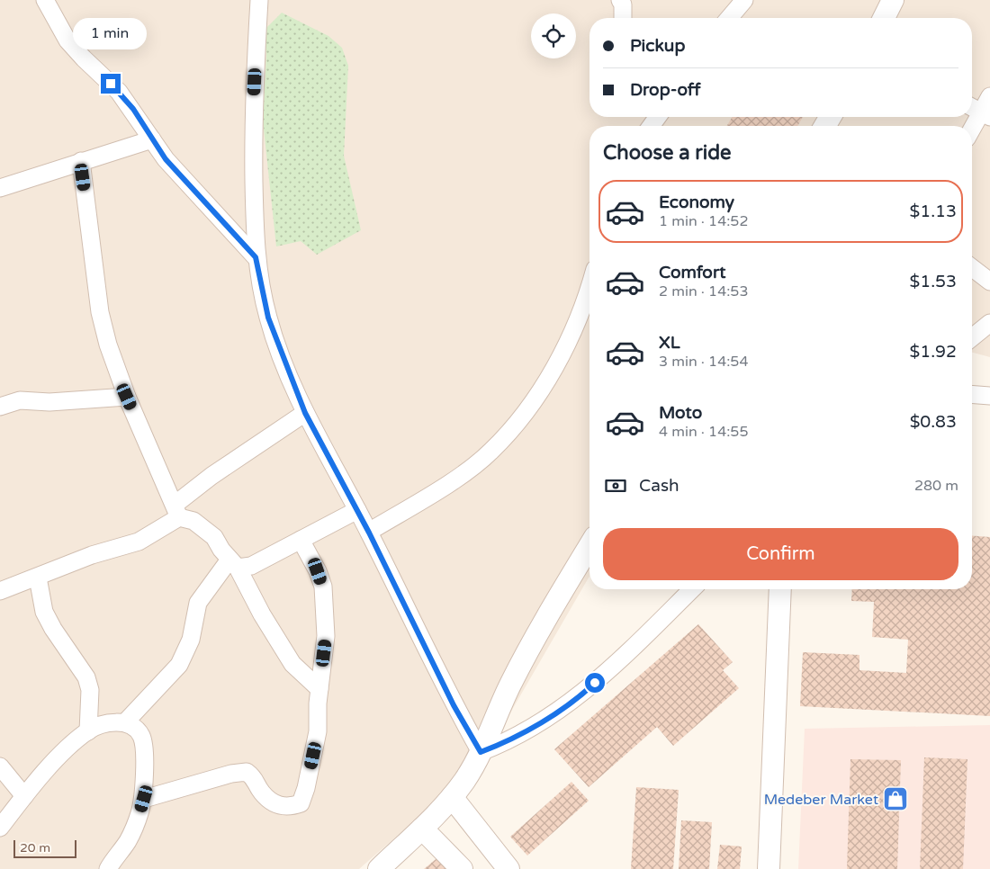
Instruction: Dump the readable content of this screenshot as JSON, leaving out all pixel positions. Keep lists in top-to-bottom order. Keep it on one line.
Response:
{"places":{"shop":["Medeber Market"]},"scale_bar":"20 m","page":{"bubble":"1 min","banner":["Pickup","Drop-off"],"heading":"Choose a ride","list":[{"name":"Economy","note":"1 min · 14:52","value":"$1.13"},{"name":"Comfort","note":"2 min · 14:53","value":"$1.53"},{"name":"XL","note":"3 min · 14:54","value":"$1.92"},{"name":"Moto","note":"4 min · 14:55","value":"$0.83"}],"pay":["Cash","280 m"],"buttons":"Confirm","scale":"20 m"}}
